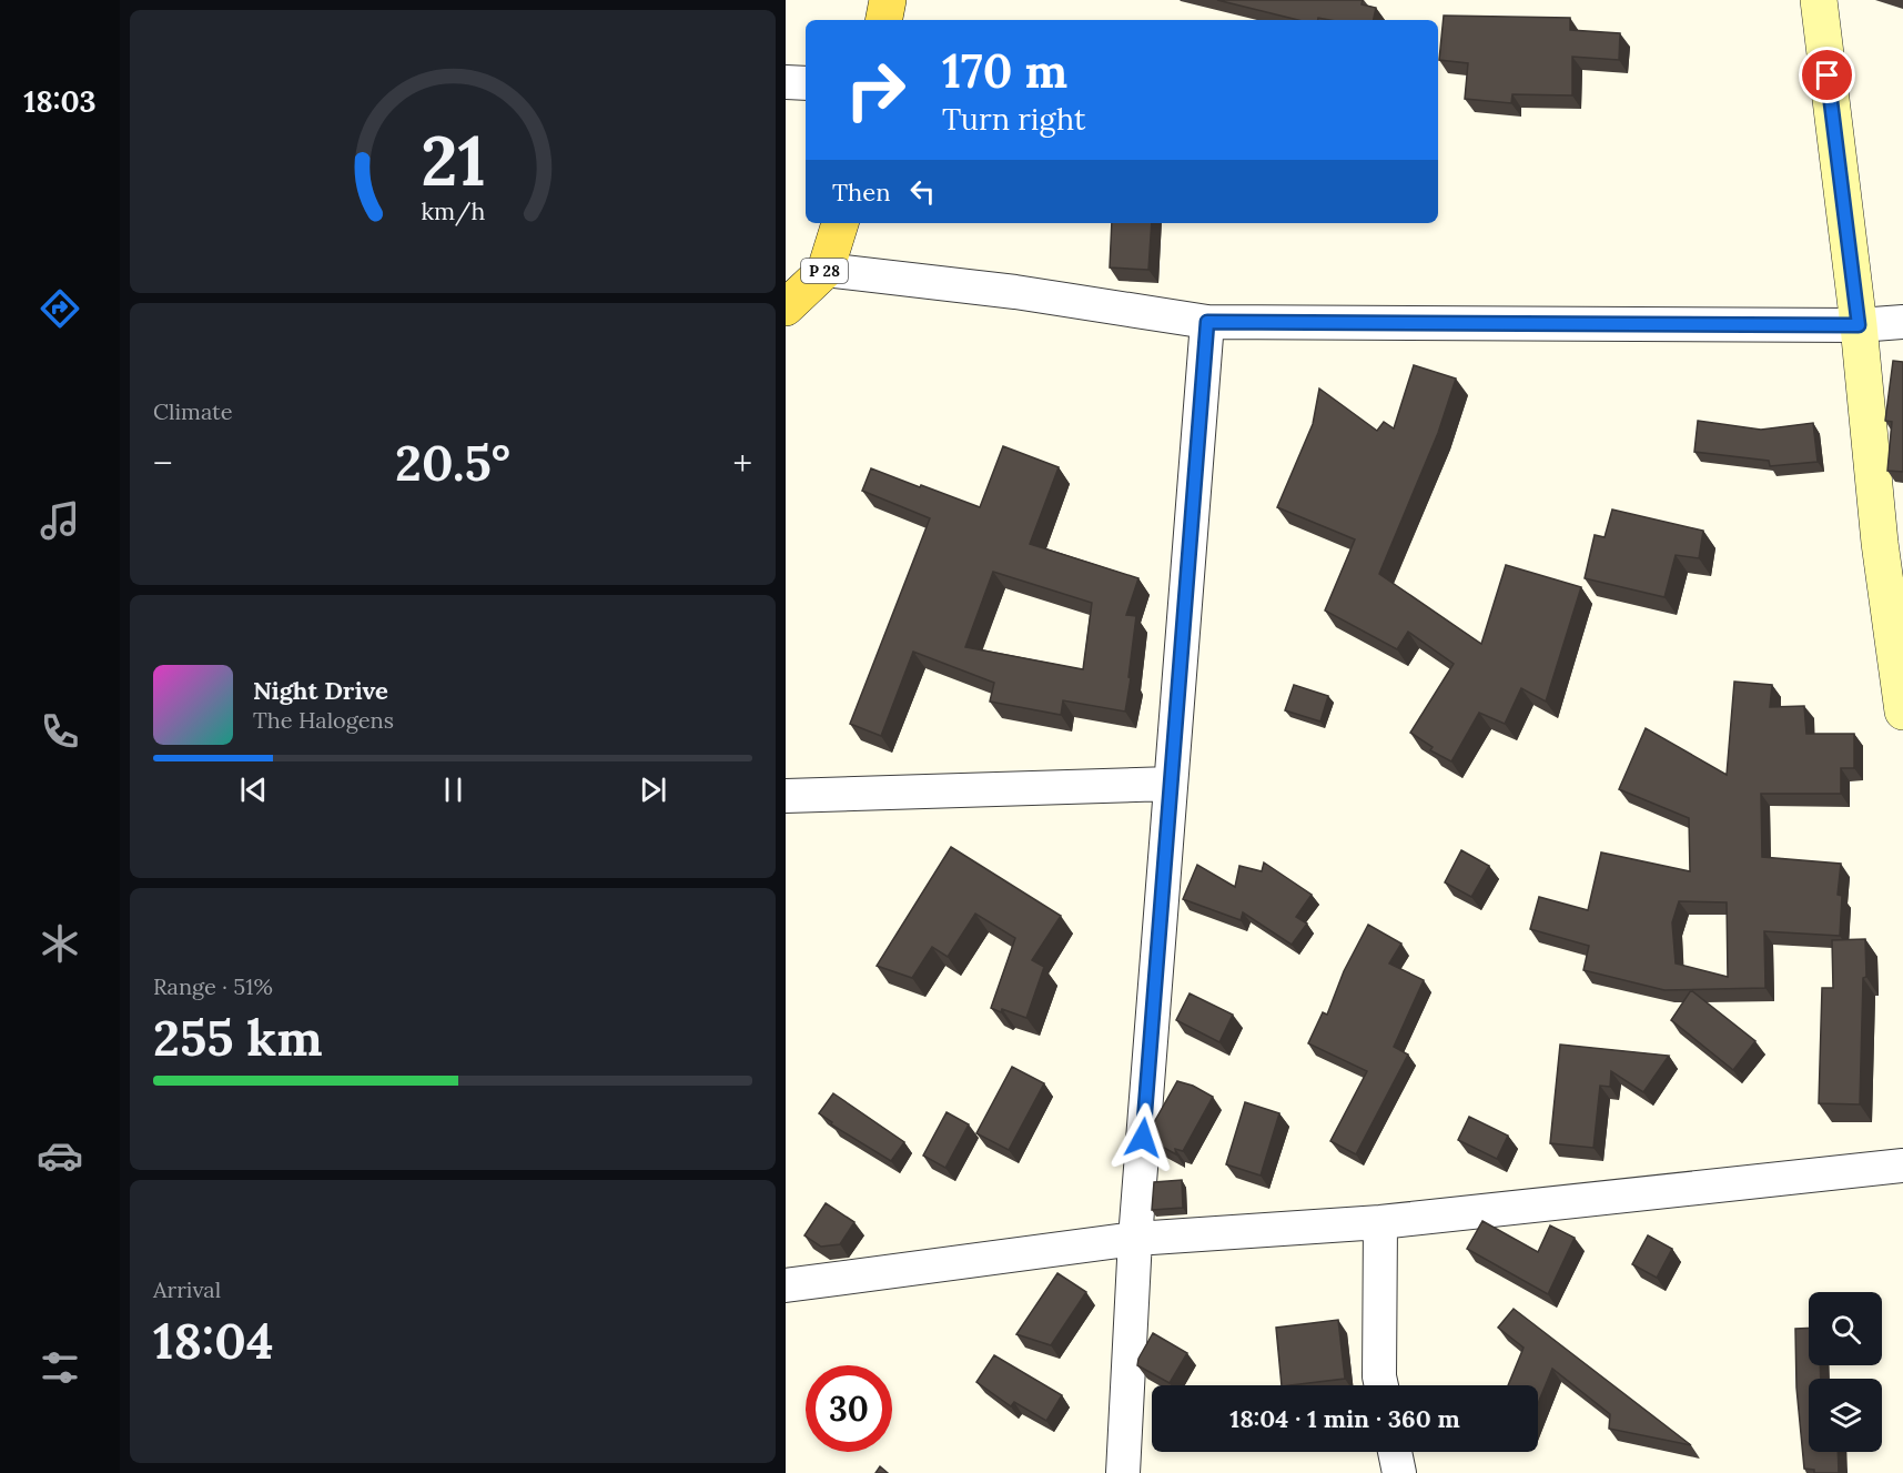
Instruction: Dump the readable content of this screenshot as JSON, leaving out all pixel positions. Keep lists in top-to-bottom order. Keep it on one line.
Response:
{"streets":{"main road":["P 28"]},"page":{"tabs":"18:03","turn":["170 m","Turn right"],"then":"Then","tile":["Climate",["Range · 51%","255 km"],["Arrival","18:04"]],"heat":["−","20.5°","+"],"song":["Night Drive","The Halogens"],"limit":"30","trip":"18:04 · 1 min · 360 m","gauge":["21","km/h"]}}
